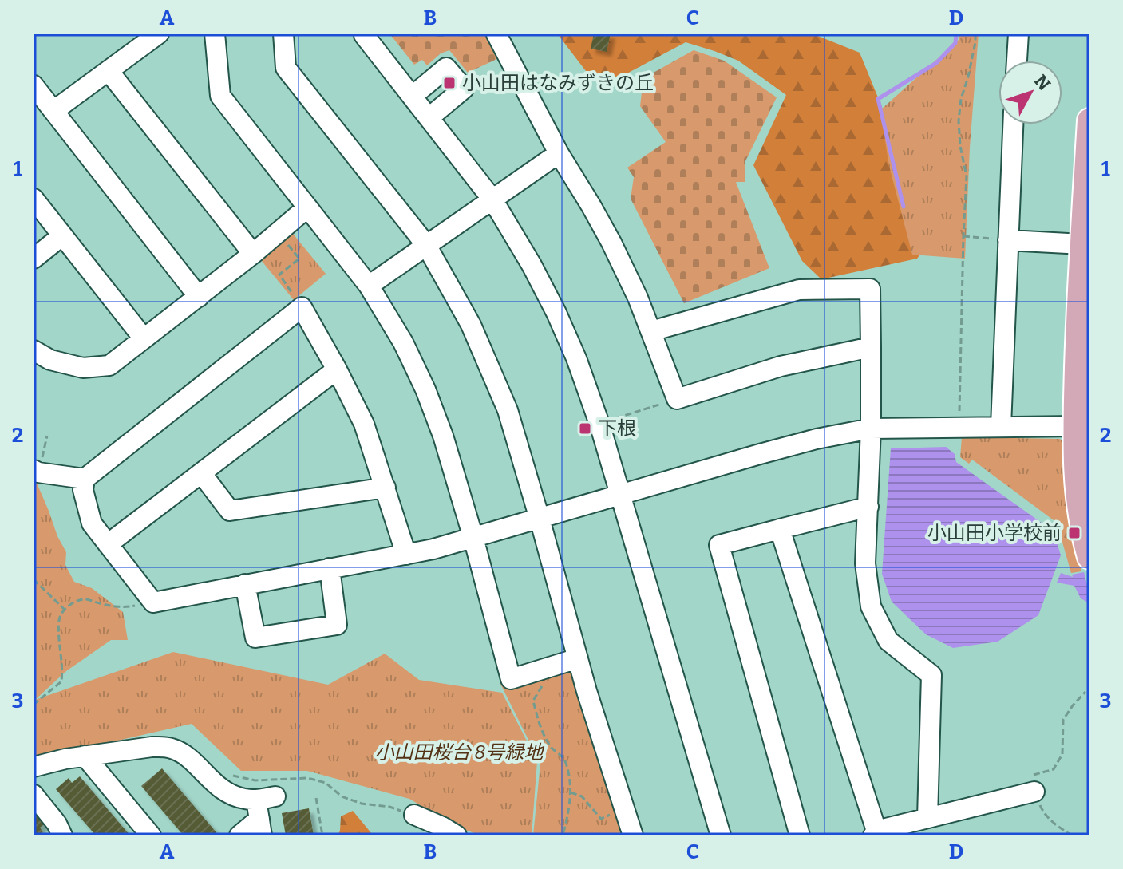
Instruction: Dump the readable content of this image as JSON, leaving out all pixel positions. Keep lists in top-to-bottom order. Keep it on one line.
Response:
{"parks":["小山田桜台 8号緑地"],"places":{"transit":["小山田はなみずきの丘","下根","小山田小学校前"]},"north":"top right","grid":{"columns":["A","B","C","D"],"rows":["1","2","3"]}}
